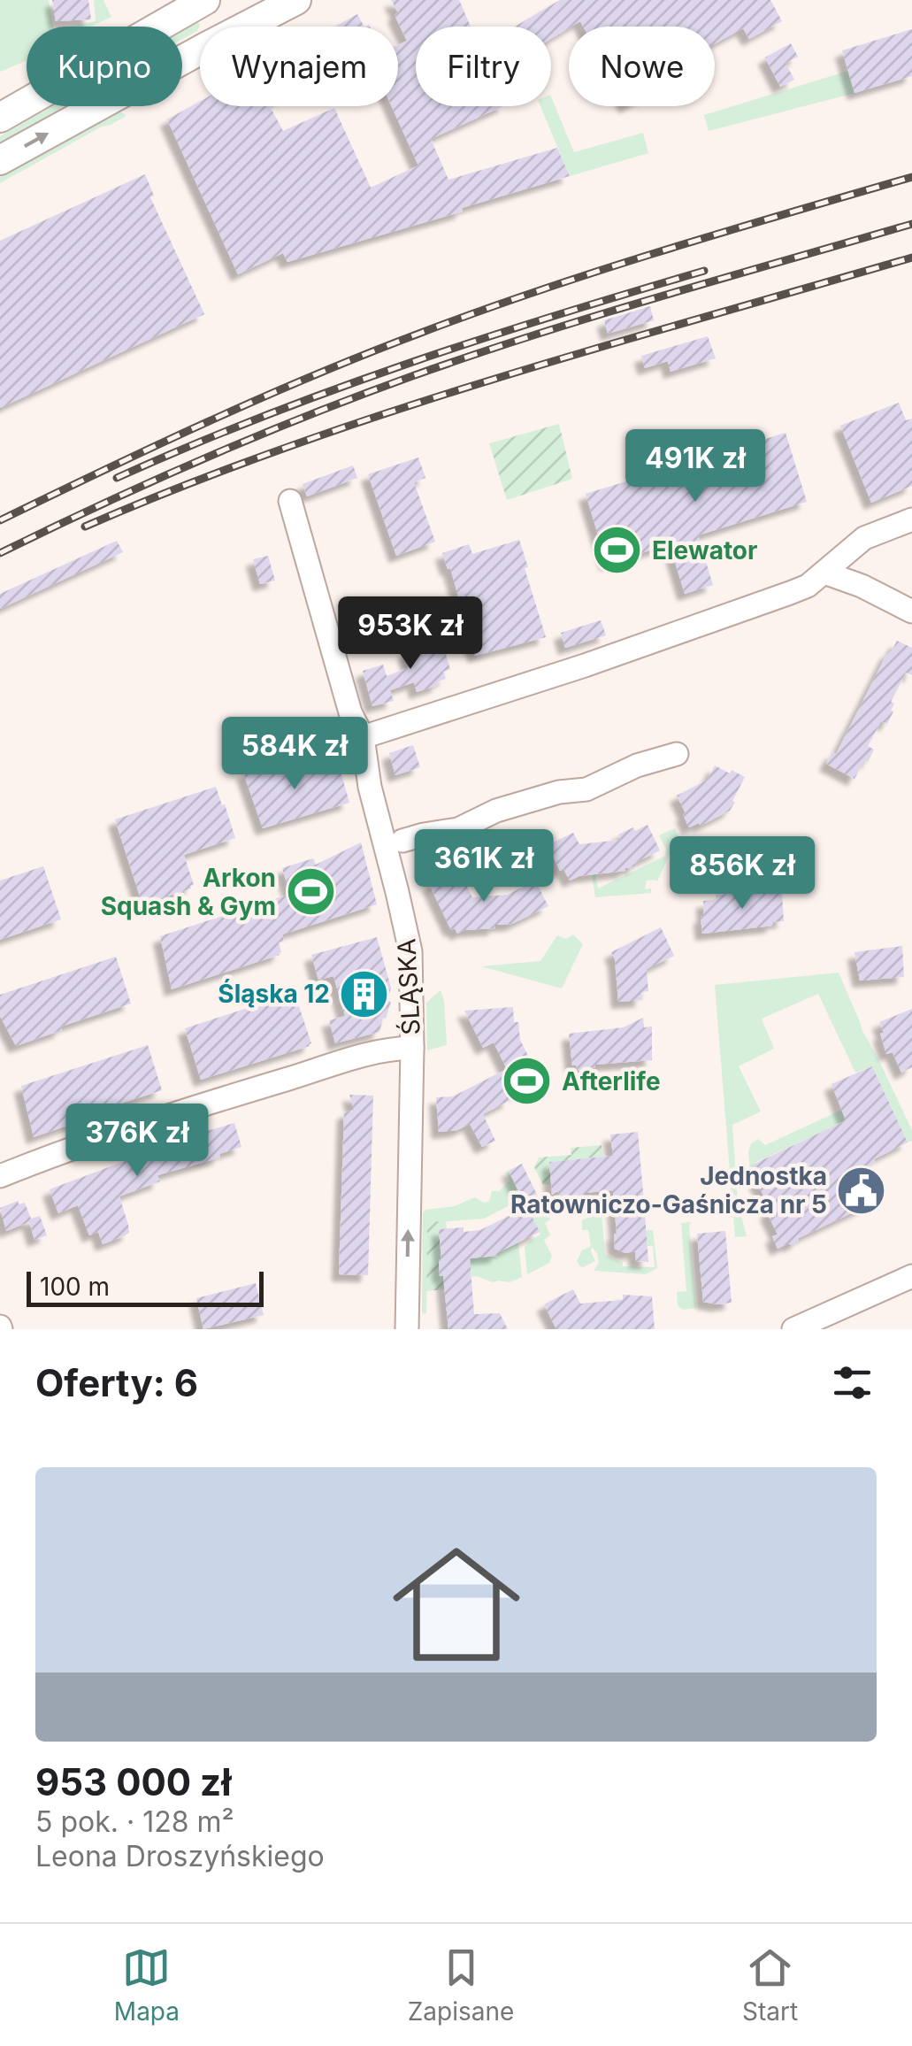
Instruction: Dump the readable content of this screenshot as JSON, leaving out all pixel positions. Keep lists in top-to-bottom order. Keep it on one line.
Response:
{"streets":{"street":["ŚLĄSKA"]},"places":{"sports":["Elewator","Arkon Squash & Gym","Afterlife"],"building":["Śląska 12"],"public building":["Jednostka Ratowniczo-Gaśnicza nr 5"]},"scale_bar":"100 m","page":{"chip":["Kupno","Wynajem","Filtry","Nowe"],"price":["491K zł","953K zł","584K zł","361K zł","856K zł","376K zł"],"scale":"100 m","heading":"Oferty: 6","list":[{"name":"953 000 zł","note":"5 pok. · 128 m² · Leona Droszyńskiego"}],"tabs":["Mapa","Zapisane","Start"]}}
